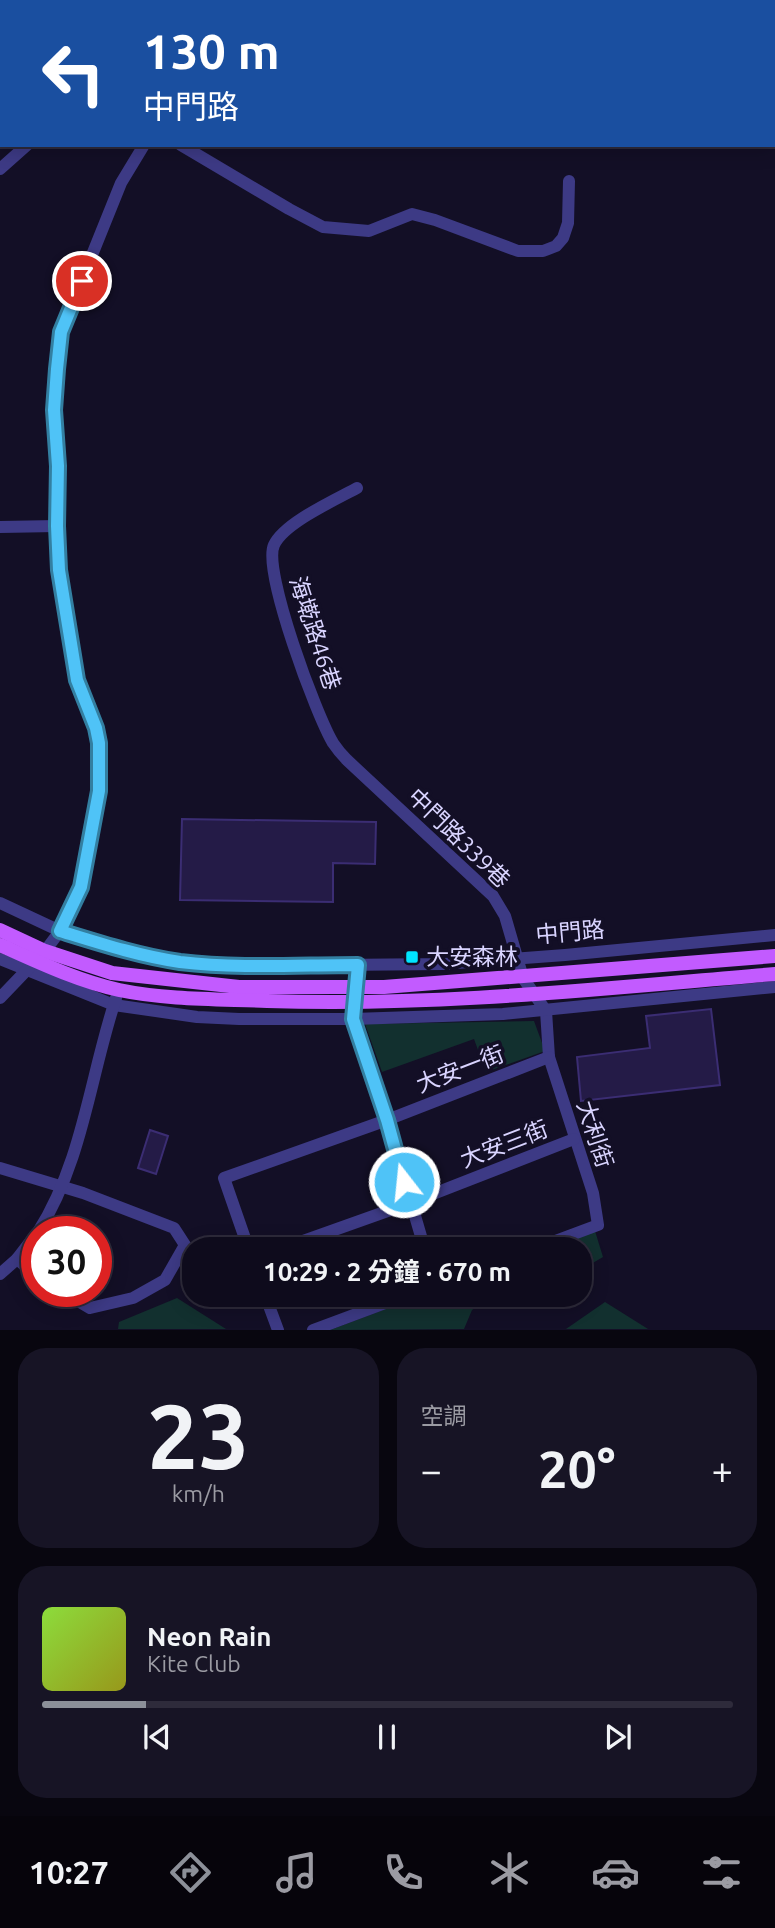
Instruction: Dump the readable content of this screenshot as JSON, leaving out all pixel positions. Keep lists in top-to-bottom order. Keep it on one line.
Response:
{"streets":{"main road":["中門路"],"street":["海墘路46巷","中門路339巷","大安一街","大利街","大安三街"]},"crossings":[["海墘路46巷","中門路339巷"],["中門路339巷","中門路"],["中門路339巷","大利街"],["中門路","大利街"],["大安一街","大利街"],["大利街","大安三街"]],"places":{"transit":["大安森林"]},"page":{"turn":["130 m","中門路"],"limit":"30","trip":"10:29 · 2 分鐘 · 670 m","tile":[["23","km/h"],"空調"],"heat":["−","20°","+"],"song":["Neon Rain","Kite Club"],"tabs":"10:27"}}
